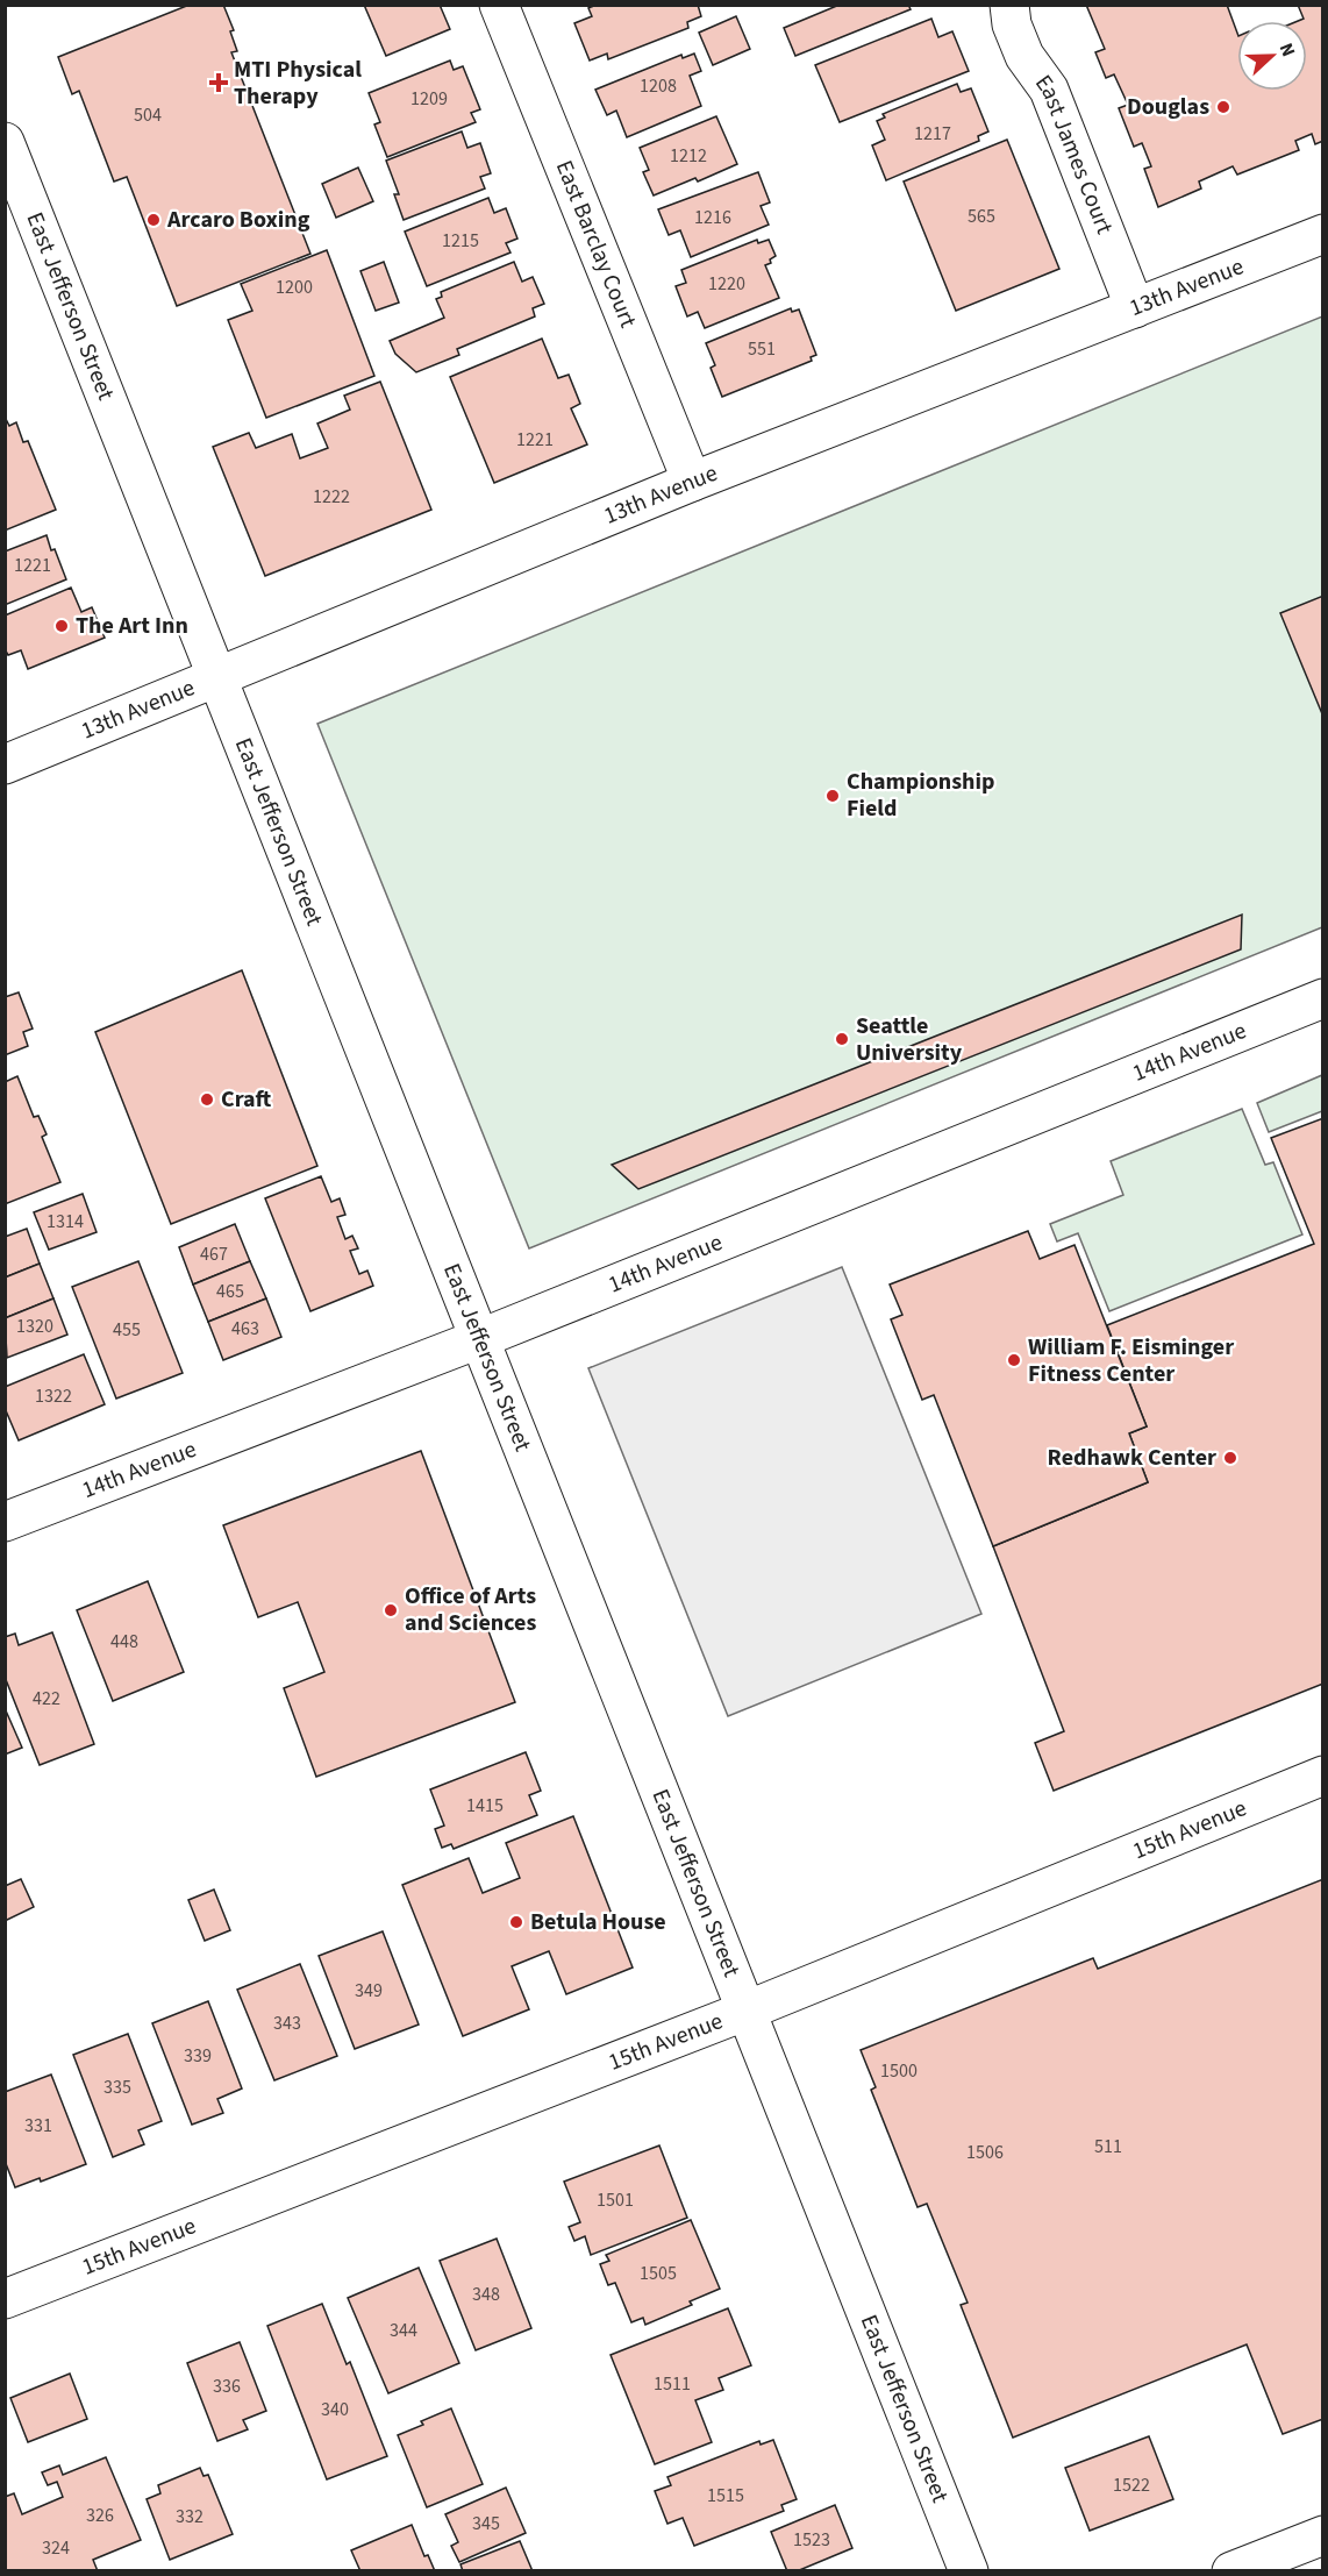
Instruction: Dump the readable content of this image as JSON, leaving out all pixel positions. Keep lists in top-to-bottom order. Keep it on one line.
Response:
{"streets":{"street":["East James Court","East Barclay Court","13th Avenue","East Jefferson Street","14th Avenue","15th Avenue"]},"crossings":[["East James Court","13th Avenue"],["East Barclay Court","13th Avenue"],["13th Avenue","East Jefferson Street"],["East Jefferson Street","14th Avenue"],["East Jefferson Street","15th Avenue"]],"places":{"health":["MTI Physical Therapy"],"other":["Douglas","Arcaro Boxing","The Art Inn","Championship Field","Seattle University","Craft","William F. Eisminger Fitness Center","Redhawk Center","Office of Arts and Sciences","Betula House"]},"house_numbers":["1208","1209","504","1217","1212","565","1216","1215","1220","1200","551","1221","1222","1221","1314","467","465","1320","463","455","1322","448","422","1415","349","343","339","1500","335","331","511","1506","1501","1505","348","344","1511","336","340","1522","1515","326","332","345","1523","324"],"north":"right"}
